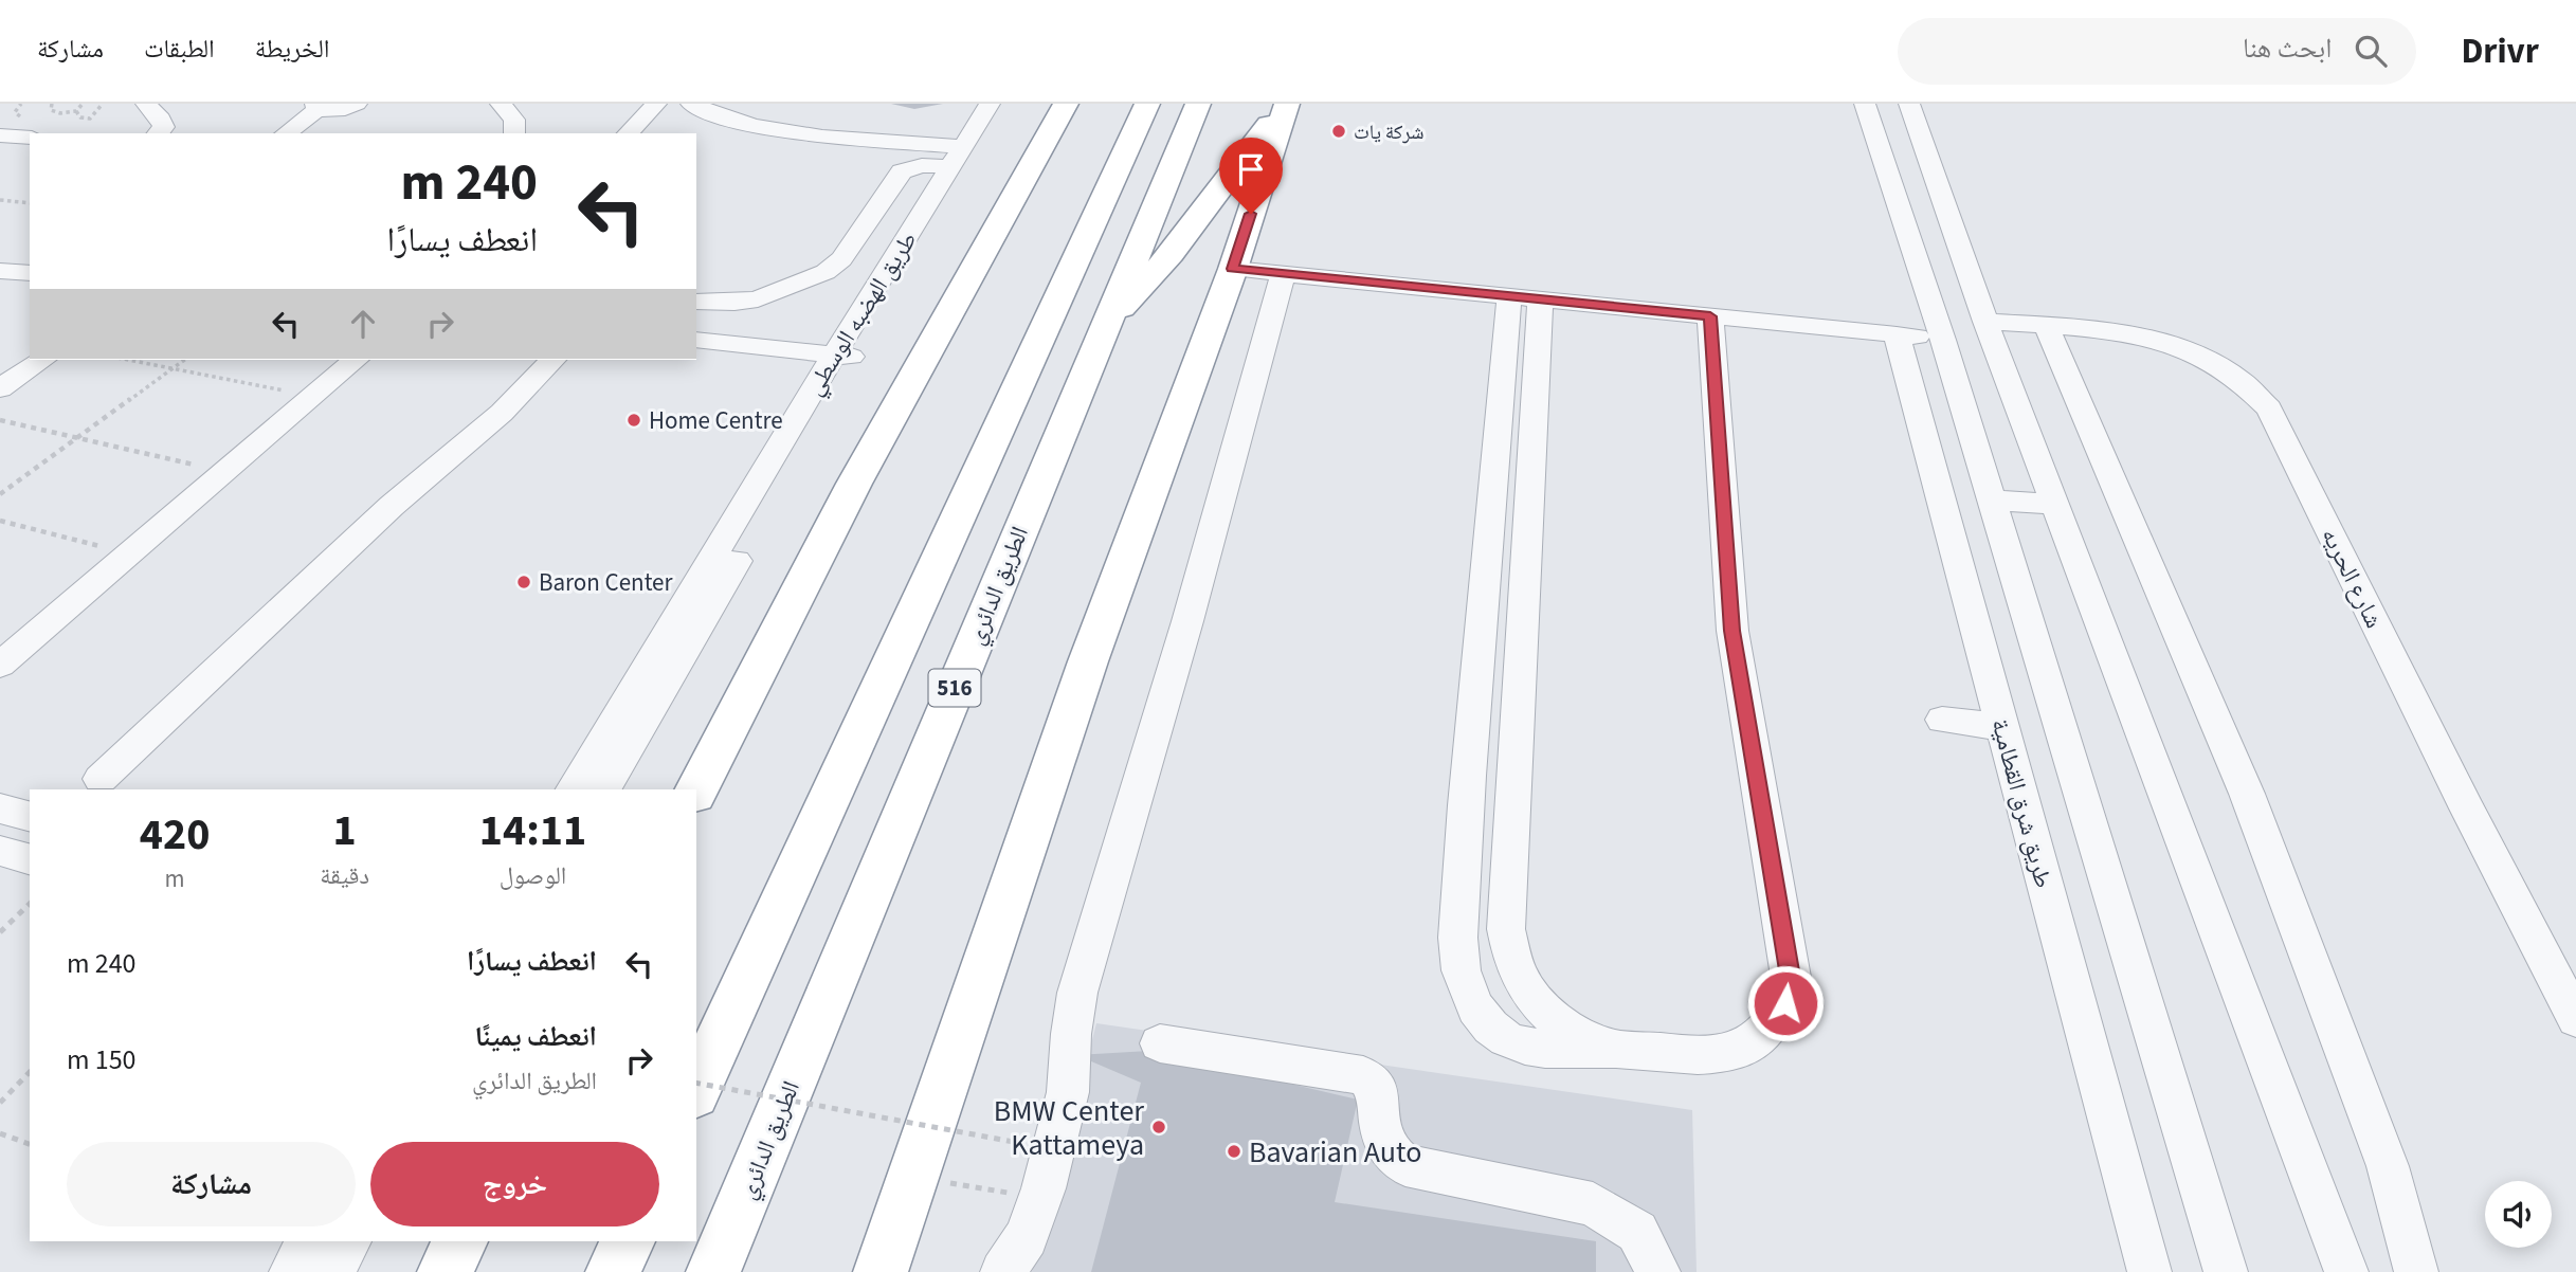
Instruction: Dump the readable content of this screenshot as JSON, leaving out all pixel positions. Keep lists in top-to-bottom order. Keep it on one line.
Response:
{"streets":{"highway":["الطريق الدائري","516"],"street":["طريق الهضبه الوسطي","شارع الحريه","طريق شرق القطامية"]},"crossings":[["الطريق الدائري","516"]],"places":["شركة يات","Home Centre","Baron Center","BMW Center Kattameya","Bavarian Auto"],"page":{"header":"Drivr","search":"ابحث هنا","nav":["الخريطة","الطبقات","مشاركة"],"turn":["240 m","انعطف يسارًا"],"eta":["14:11","الوصول","1","دقيقة","420","m"],"list":[{"name":"انعطف يسارًا","value":"240 m"},{"name":"انعطف يمينًا","note":"الطريق الدائري","value":"150 m"}],"buttons":["خروج","مشاركة"]}}
